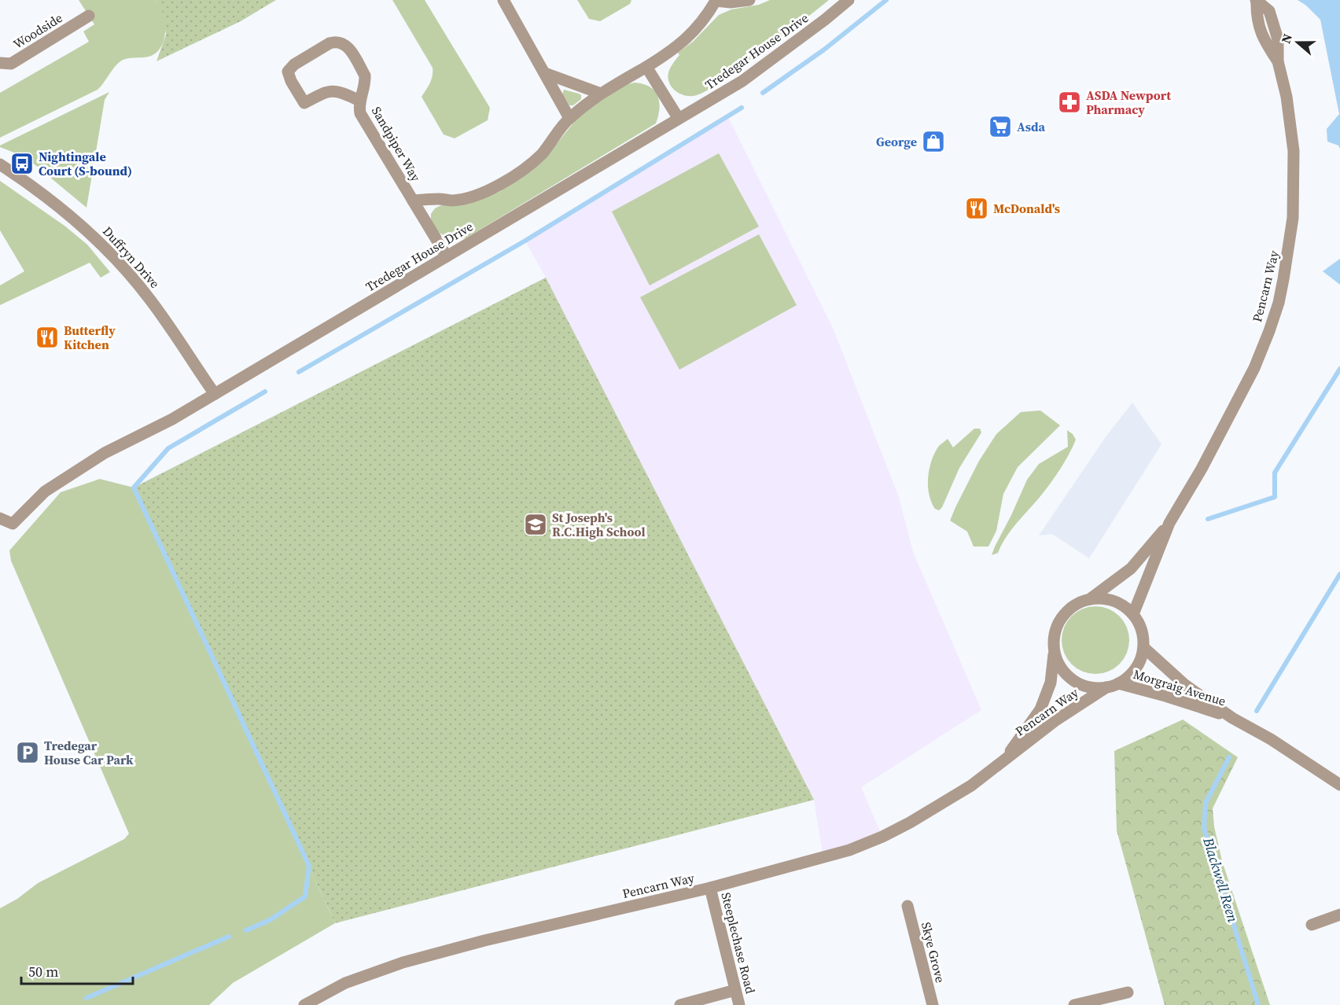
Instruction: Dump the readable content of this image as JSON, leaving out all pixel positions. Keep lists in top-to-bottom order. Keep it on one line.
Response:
{"streets":{"street":["Woodside","Tredegar House Drive","Sandpiper Way","Duffryn Drive","Pencarn Way","Morgraig Avenue","Steeplechase Road","Skye Grove"]},"crossings":[["Tredegar House Drive","Sandpiper Way"],["Tredegar House Drive","Duffryn Drive"],["Pencarn Way","Morgraig Avenue"],["Pencarn Way","Steeplechase Road"]],"water":["Blackwell Reen"],"places":{"pharmacy":["ASDA Newport Pharmacy"],"supermarket":["Asda"],"shop":["George"],"bus stop":["Nightingale Court (S-bound)"],"restaurant":["McDonald's","Butterfly Kitchen"],"school or university":["St Joseph's R.C.High School"],"parking":["Tredegar House Car Park"]},"scale_bar":"50 m","north":"left"}
